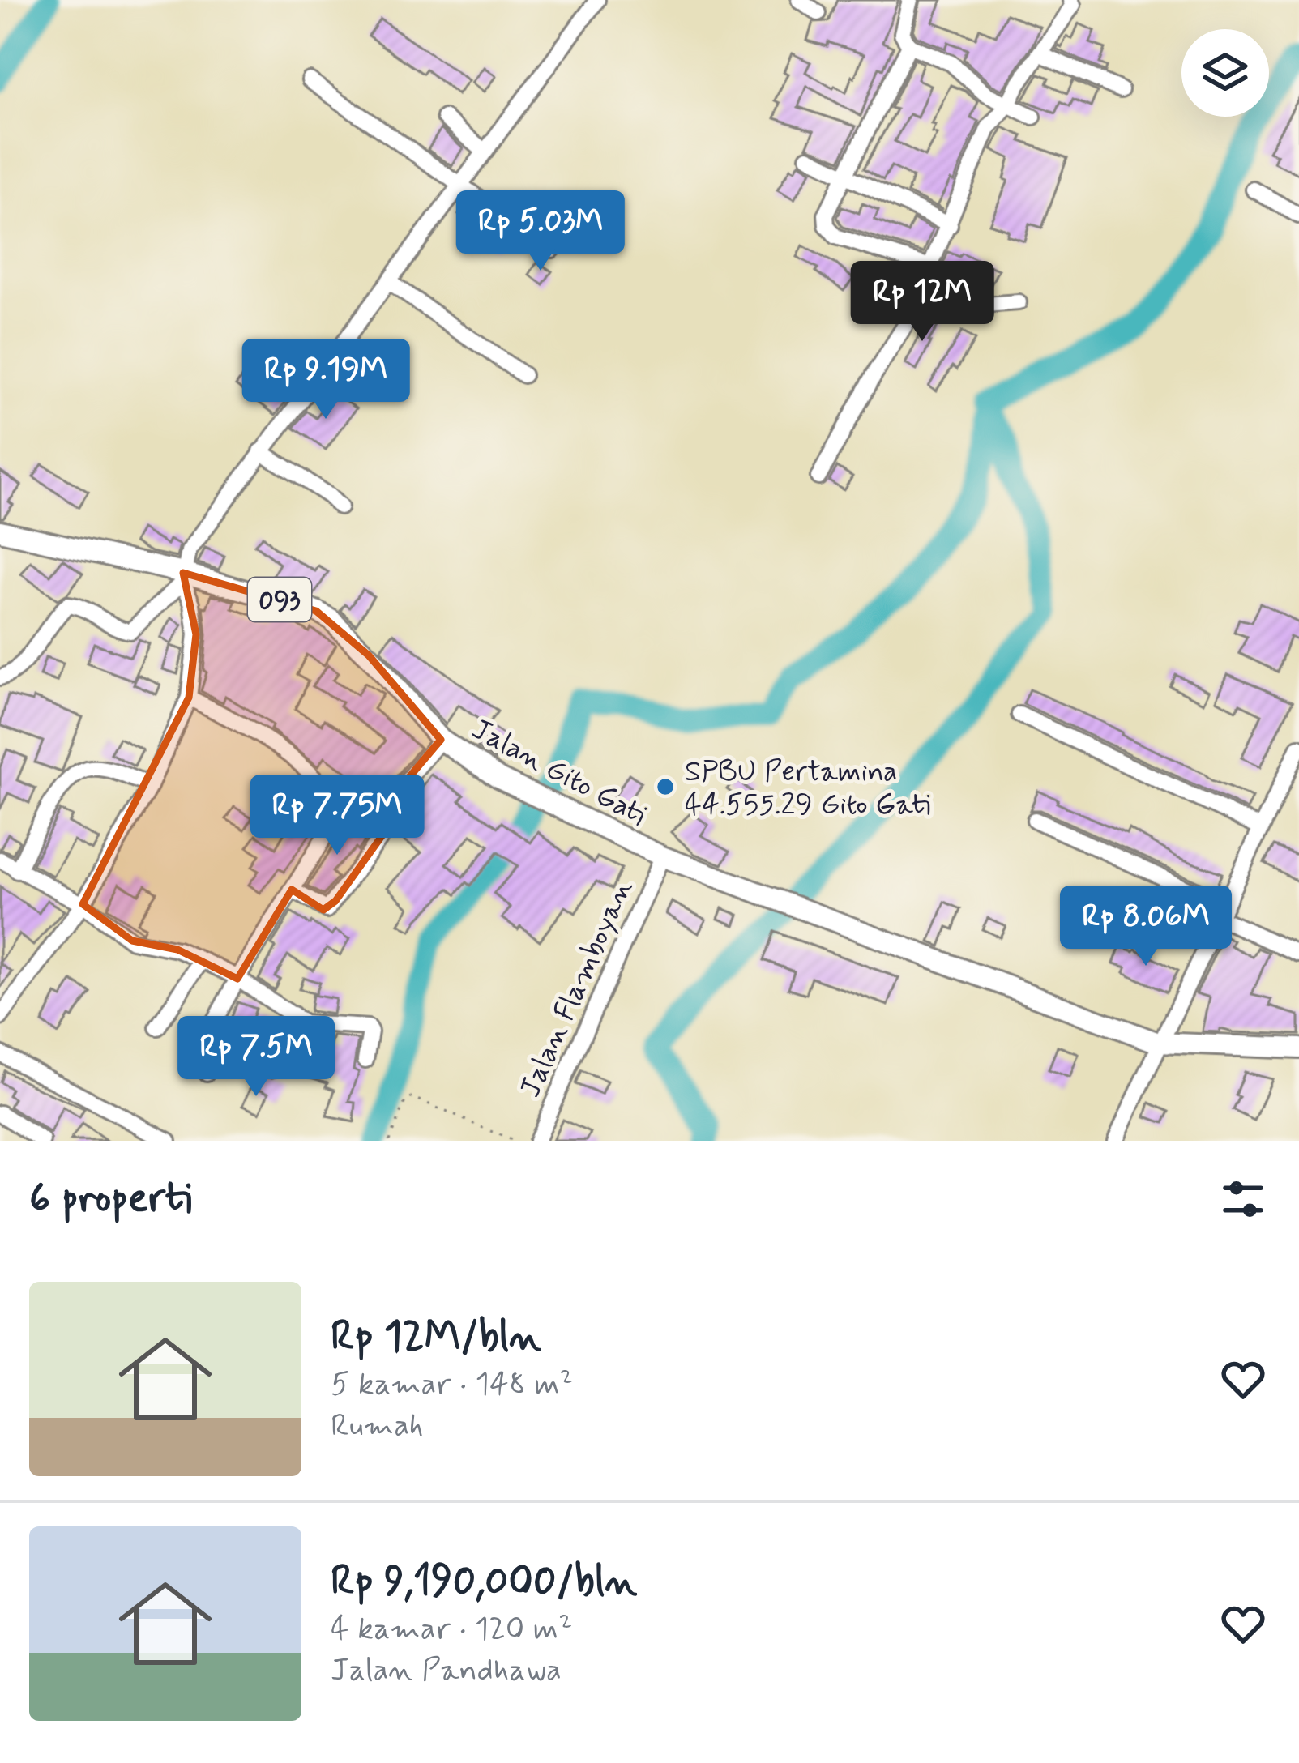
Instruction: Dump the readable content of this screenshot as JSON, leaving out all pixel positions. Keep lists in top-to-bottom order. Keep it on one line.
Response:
{"streets":{"main road":["093","Jalan Gito Gati"],"street":["Jalan Flamboyan"]},"crossings":[["Jalan Gito Gati","Jalan Flamboyan"]],"places":["SPBU Pertamina 44.555.29 Gito Gati"],"page":{"price":["Rp 5.03M","Rp 12M","Rp 9.19M","Rp 7.75M","Rp 8.06M","Rp 7.5M"],"heading":"6 properti","list":[{"name":"Rp 12M/bln","note":"5 kamar · 148 m² · Rumah"},{"name":"Rp 9,190,000/bln","note":"4 kamar · 120 m² · Jalan Pandhawa"}]}}
